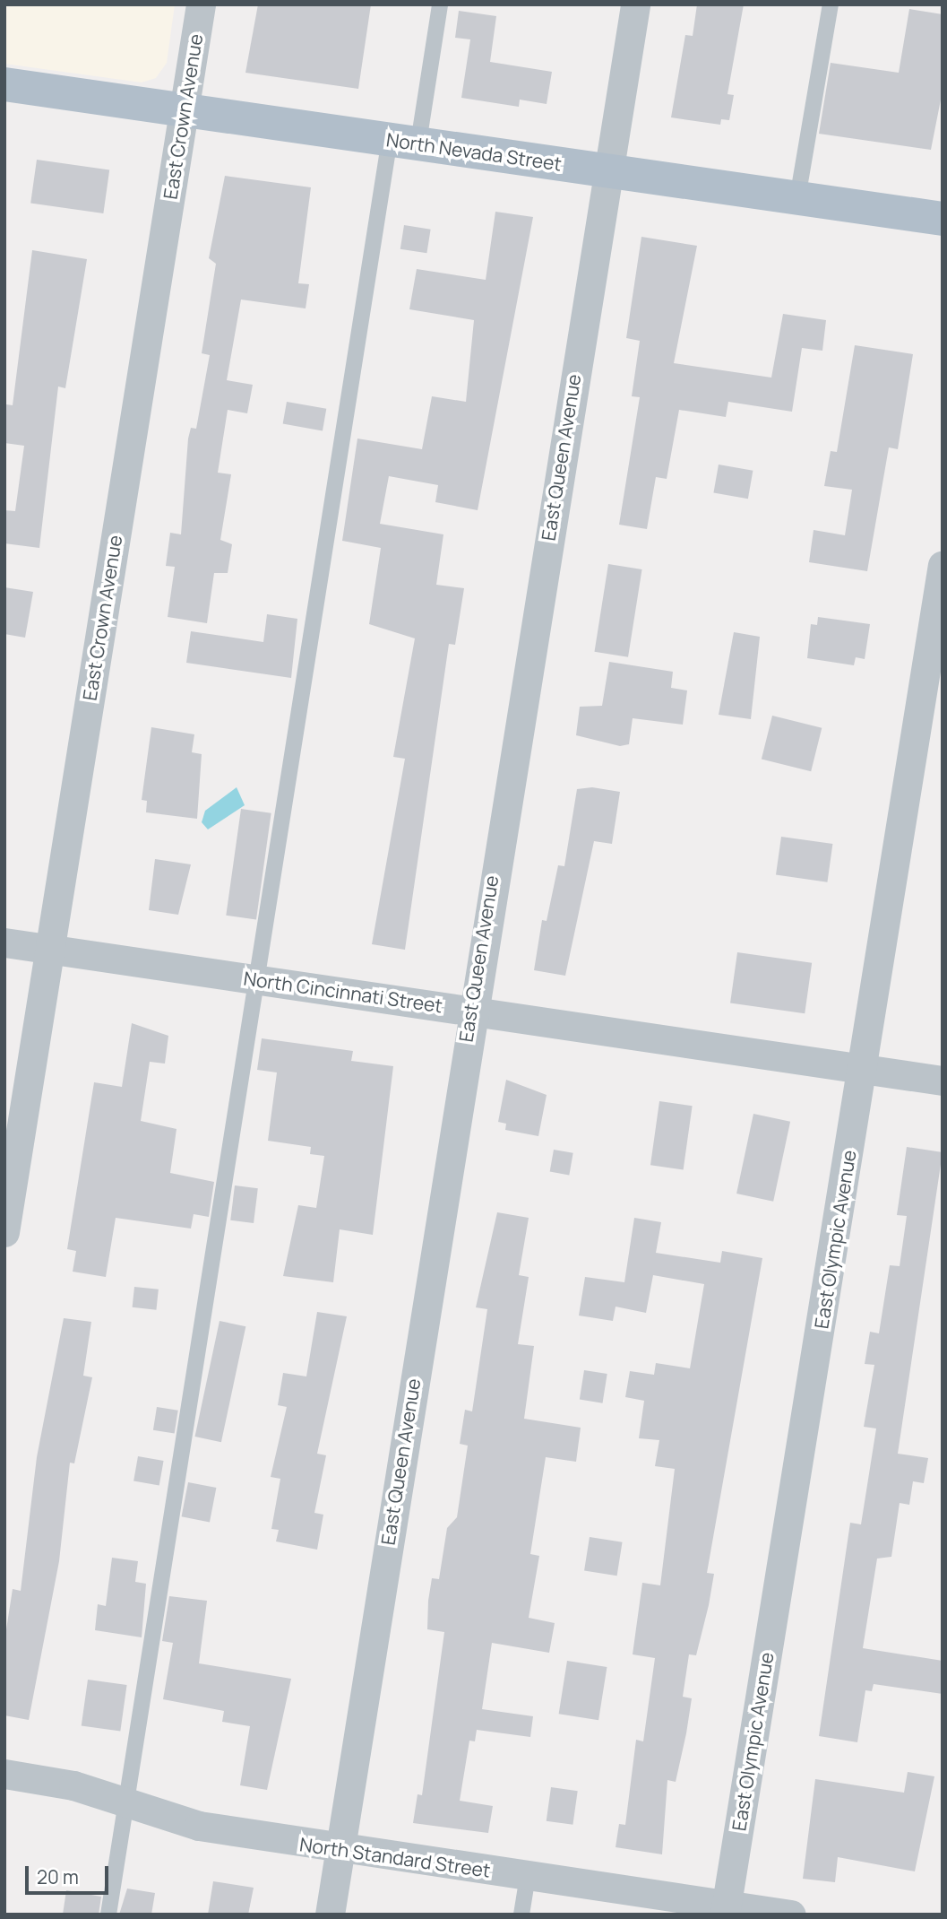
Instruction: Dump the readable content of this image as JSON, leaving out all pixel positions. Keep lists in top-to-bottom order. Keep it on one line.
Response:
{"streets":{"main road":["North Nevada Street"],"street":["East Crown Avenue","East Queen Avenue","North Cincinnati Street","East Olympic Avenue","North Standard Street"]},"crossings":[["East Crown Avenue","North Nevada Street"],["East Crown Avenue","North Cincinnati Street"],["North Nevada Street","East Queen Avenue"],["East Queen Avenue","North Cincinnati Street"],["East Queen Avenue","North Standard Street"],["North Cincinnati Street","East Olympic Avenue"],["East Olympic Avenue","North Standard Street"]],"scale_bar":"20 m"}
